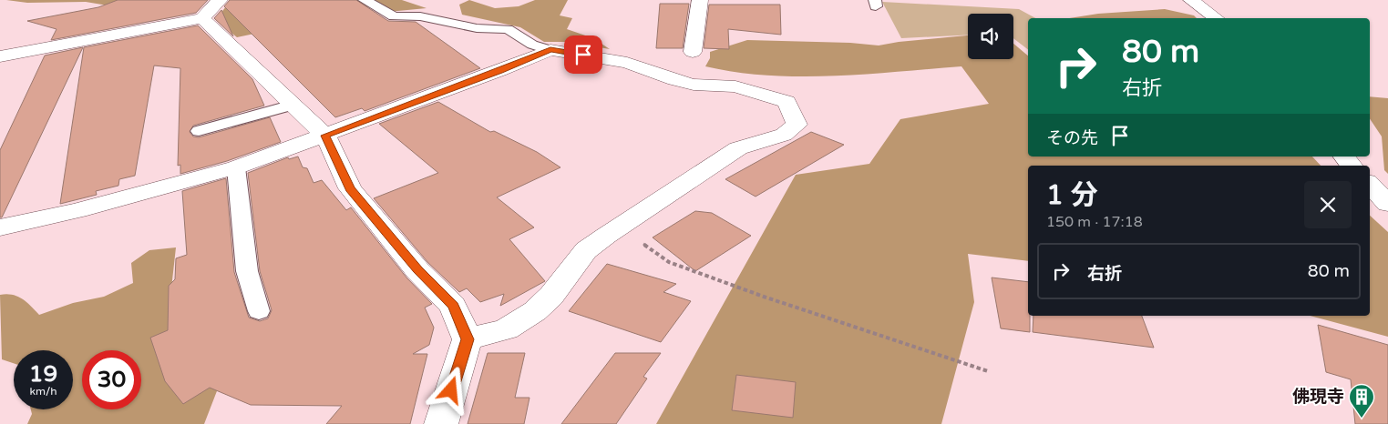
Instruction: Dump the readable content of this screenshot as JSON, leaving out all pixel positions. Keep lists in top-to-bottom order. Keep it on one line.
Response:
{"places":{"building":["佛現寺"]},"page":{"turn":["80 m","右折"],"then":"その先","heading":["1 分","150 m · 17:18"],"list":[{"name":"右折","value":"80 m"}],"speed":"19 km/h","limit":"30"}}
